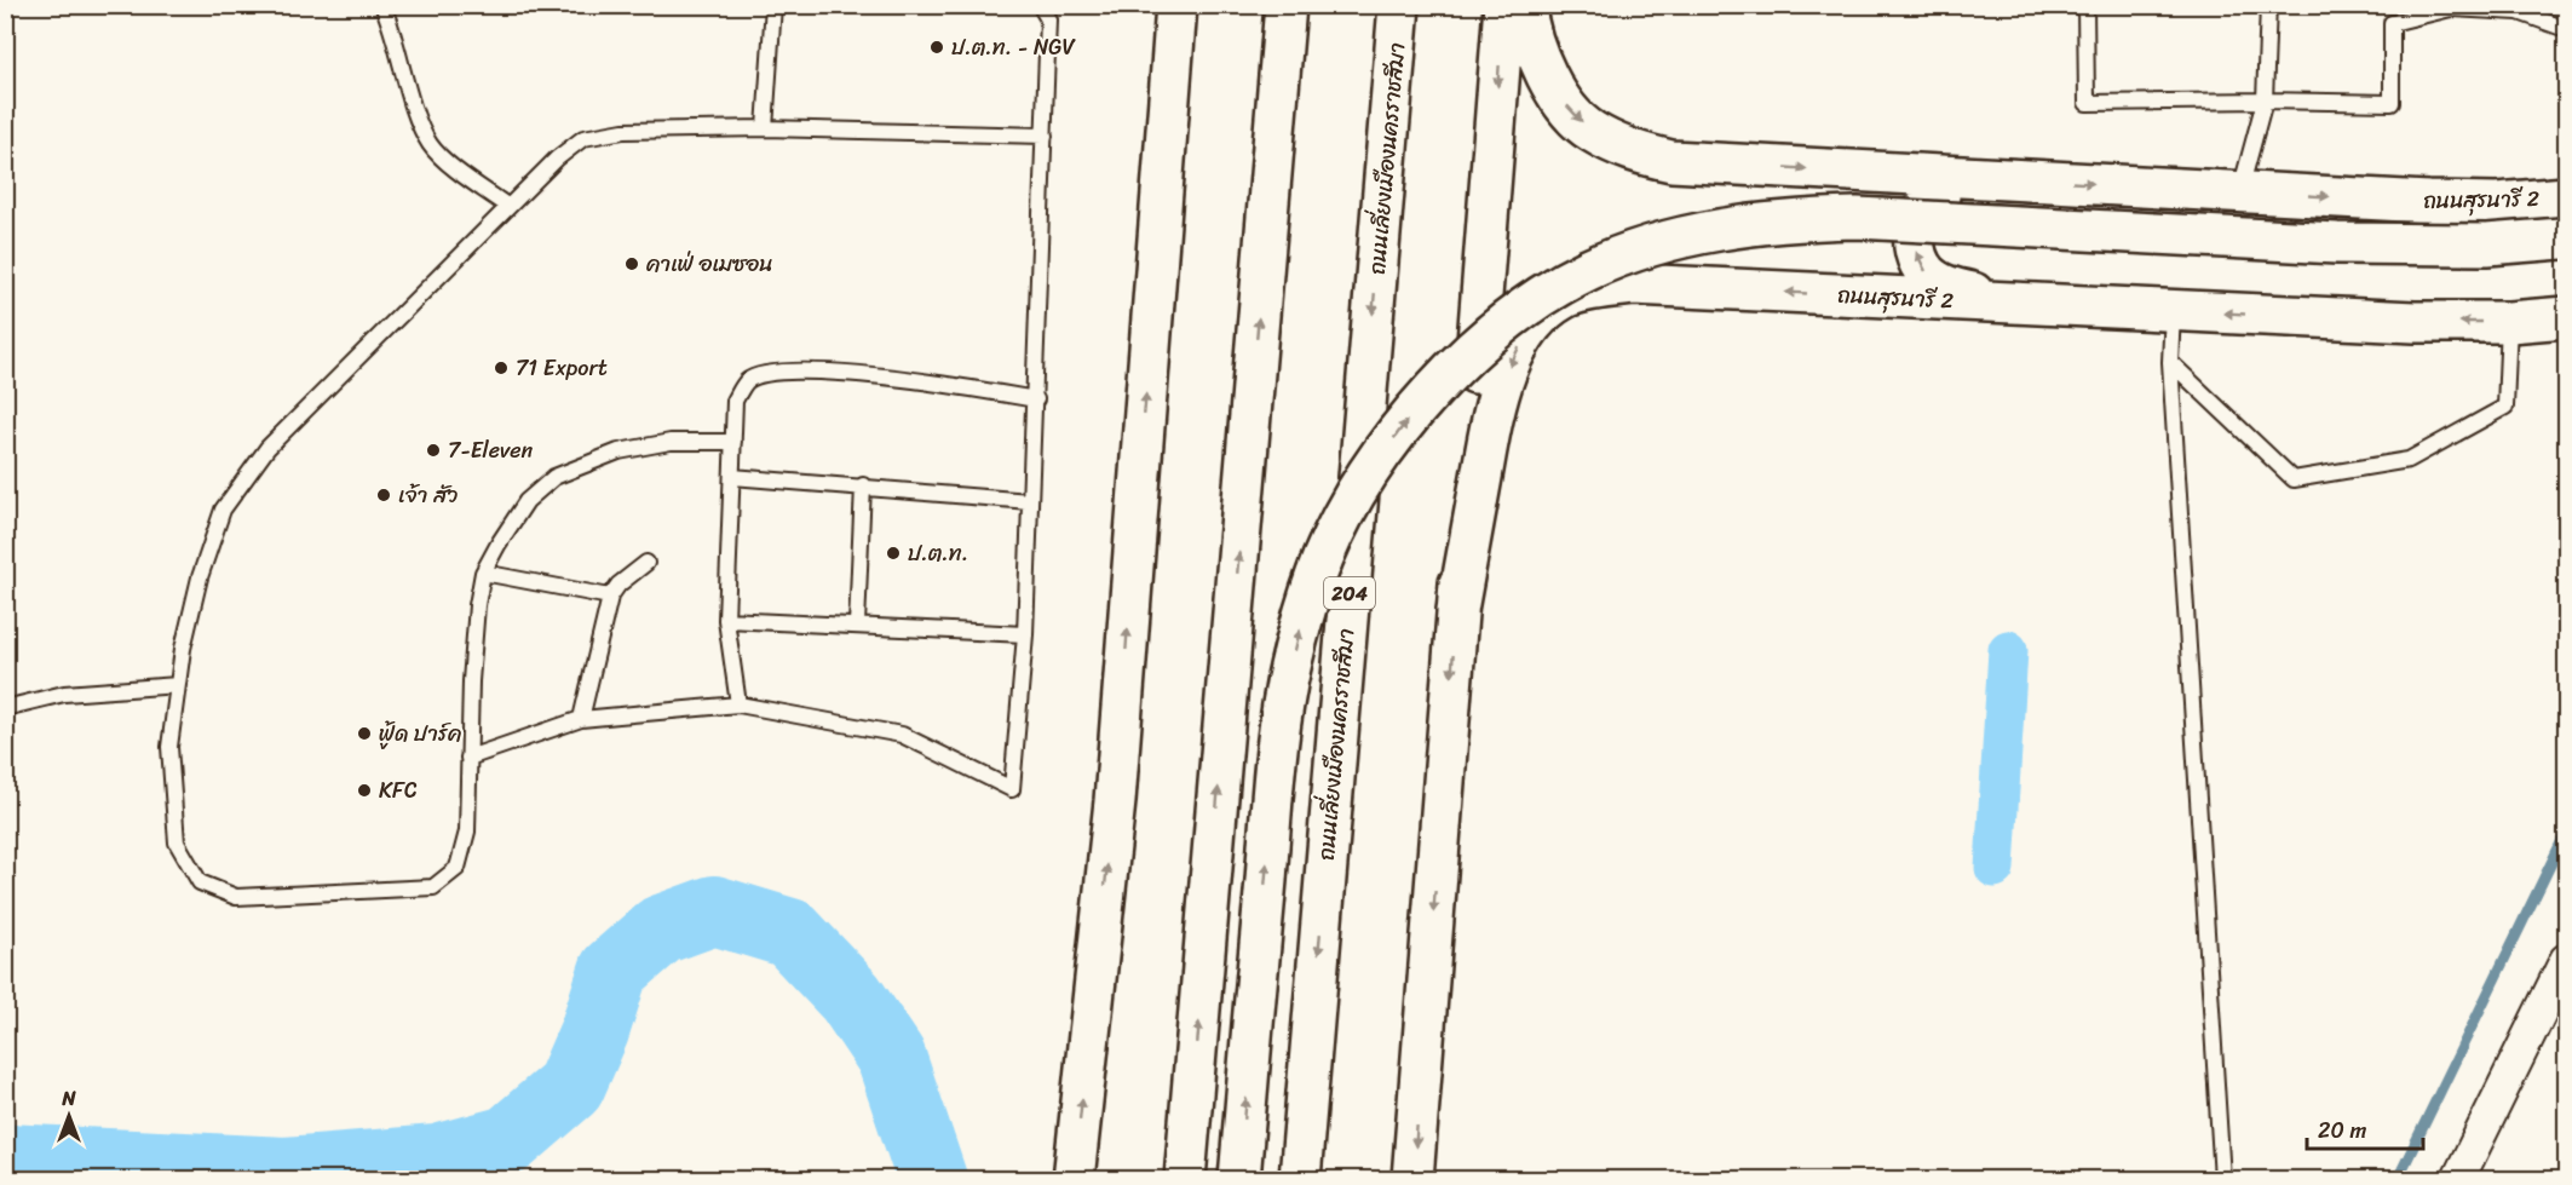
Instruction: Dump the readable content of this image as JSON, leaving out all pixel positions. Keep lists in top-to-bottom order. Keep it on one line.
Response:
{"streets":{"main road":["ถนนเลี่ยงเมืองนครราชสีมา","ถนนสุรนารี 2","204"]},"places":["ป.ต.ท. - NGV","คาเฟ่ อเมซอน","71 Export","7-Eleven","เจ้า สัว","ป.ต.ท.","ฟู้ด ปาร์ค","KFC"],"scale_bar":"20 m","north":"top"}
